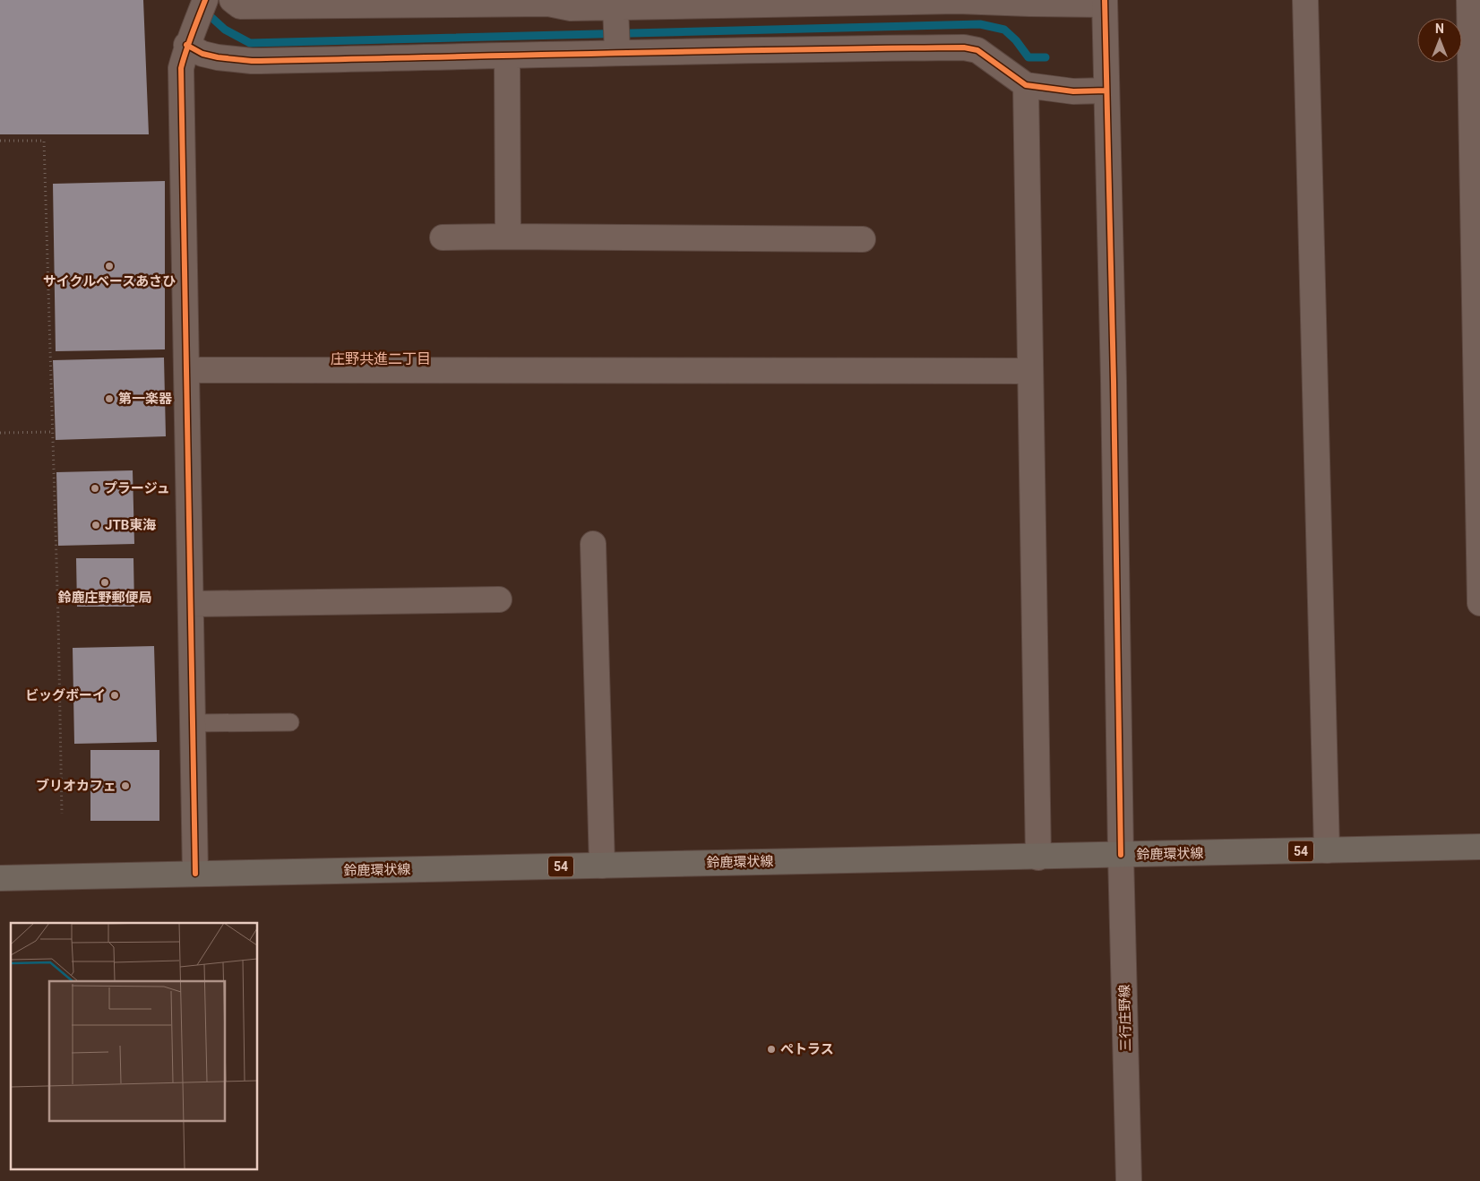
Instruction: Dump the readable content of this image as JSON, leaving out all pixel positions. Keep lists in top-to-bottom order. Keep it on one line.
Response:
{"streets":{"main road":["54","鈴鹿環状線"],"street":["三行庄野線"]},"crossings":[["鈴鹿環状線","三行庄野線"]],"districts":["庄野共進二丁目"],"places":["サイクルベースあさひ","第一楽器","プラージュ","JTB東海","鈴鹿庄野郵便局","ビッグボーイ","ブリオカフェ","ぺトラス"],"north":"top"}
